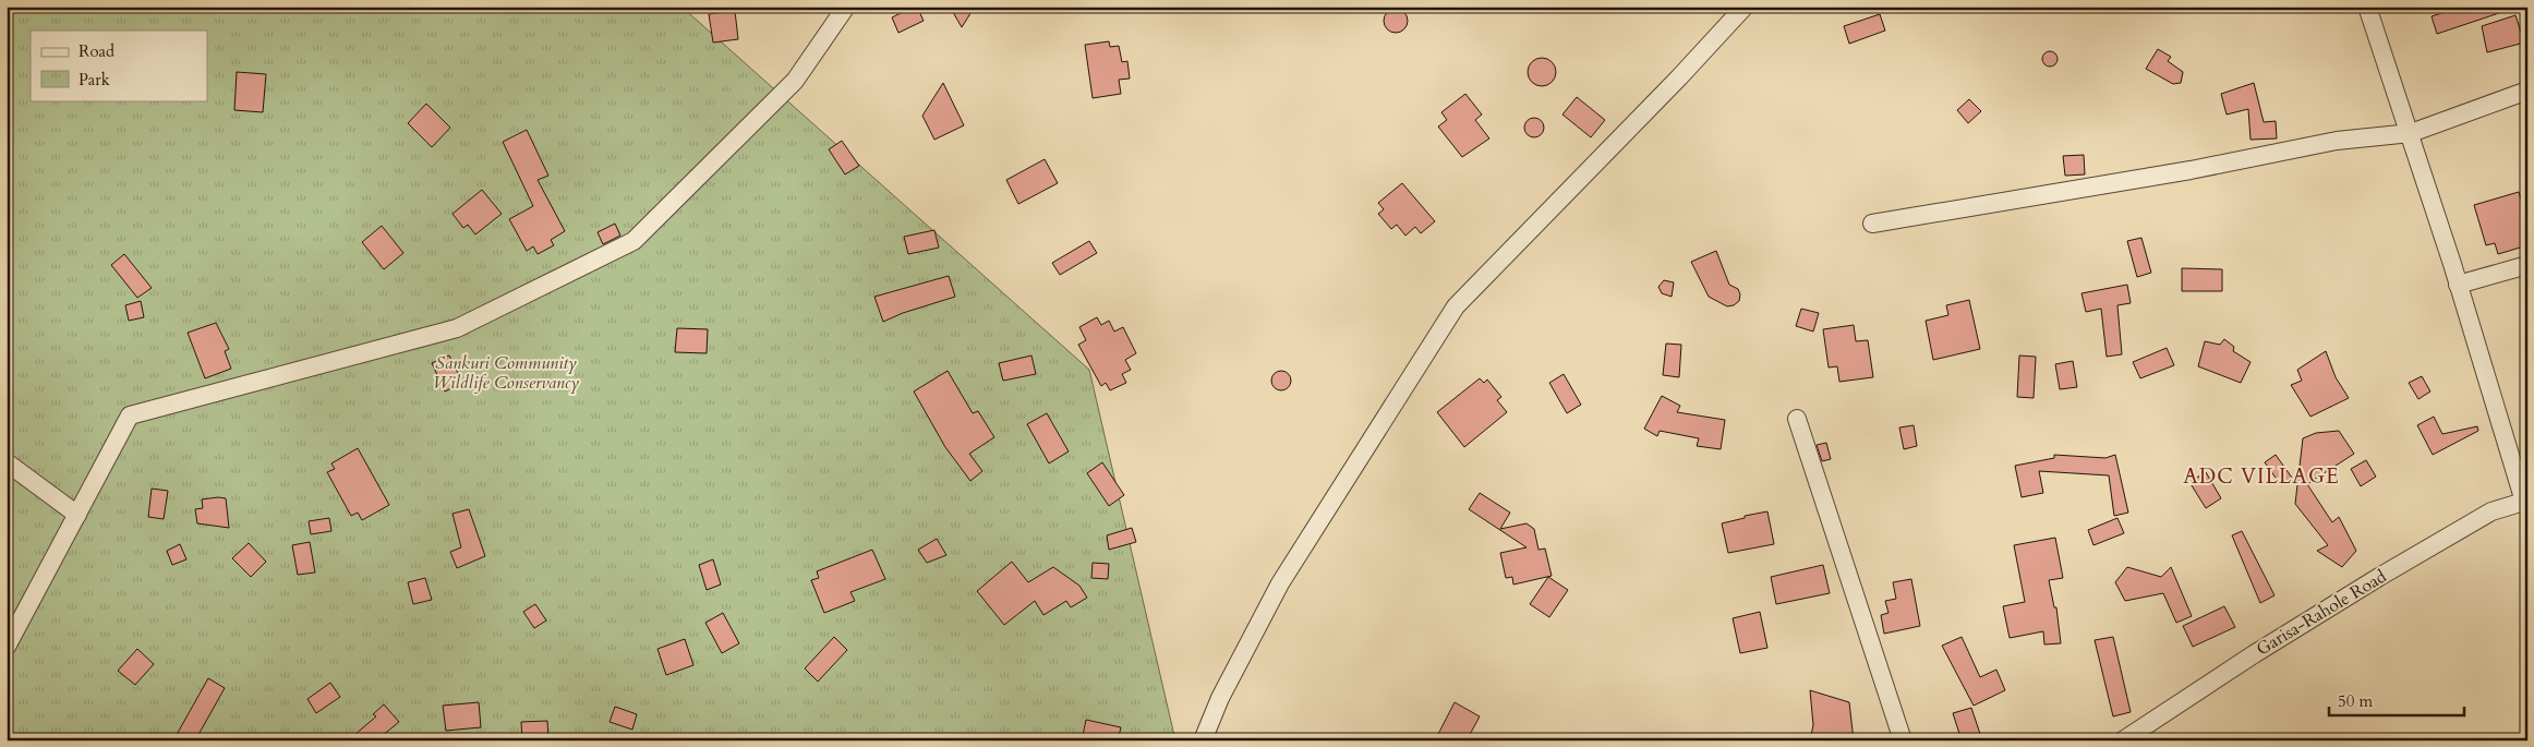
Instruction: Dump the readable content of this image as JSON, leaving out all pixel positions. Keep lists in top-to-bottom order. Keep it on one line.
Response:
{"streets":{"street":["Garisa-Rahole Road"]},"districts":["ADC VILLAGE"],"parks":["Sankuri Community Wildlife Conservancy"],"legend":["Road","Park"],"scale_bar":"50 m"}
